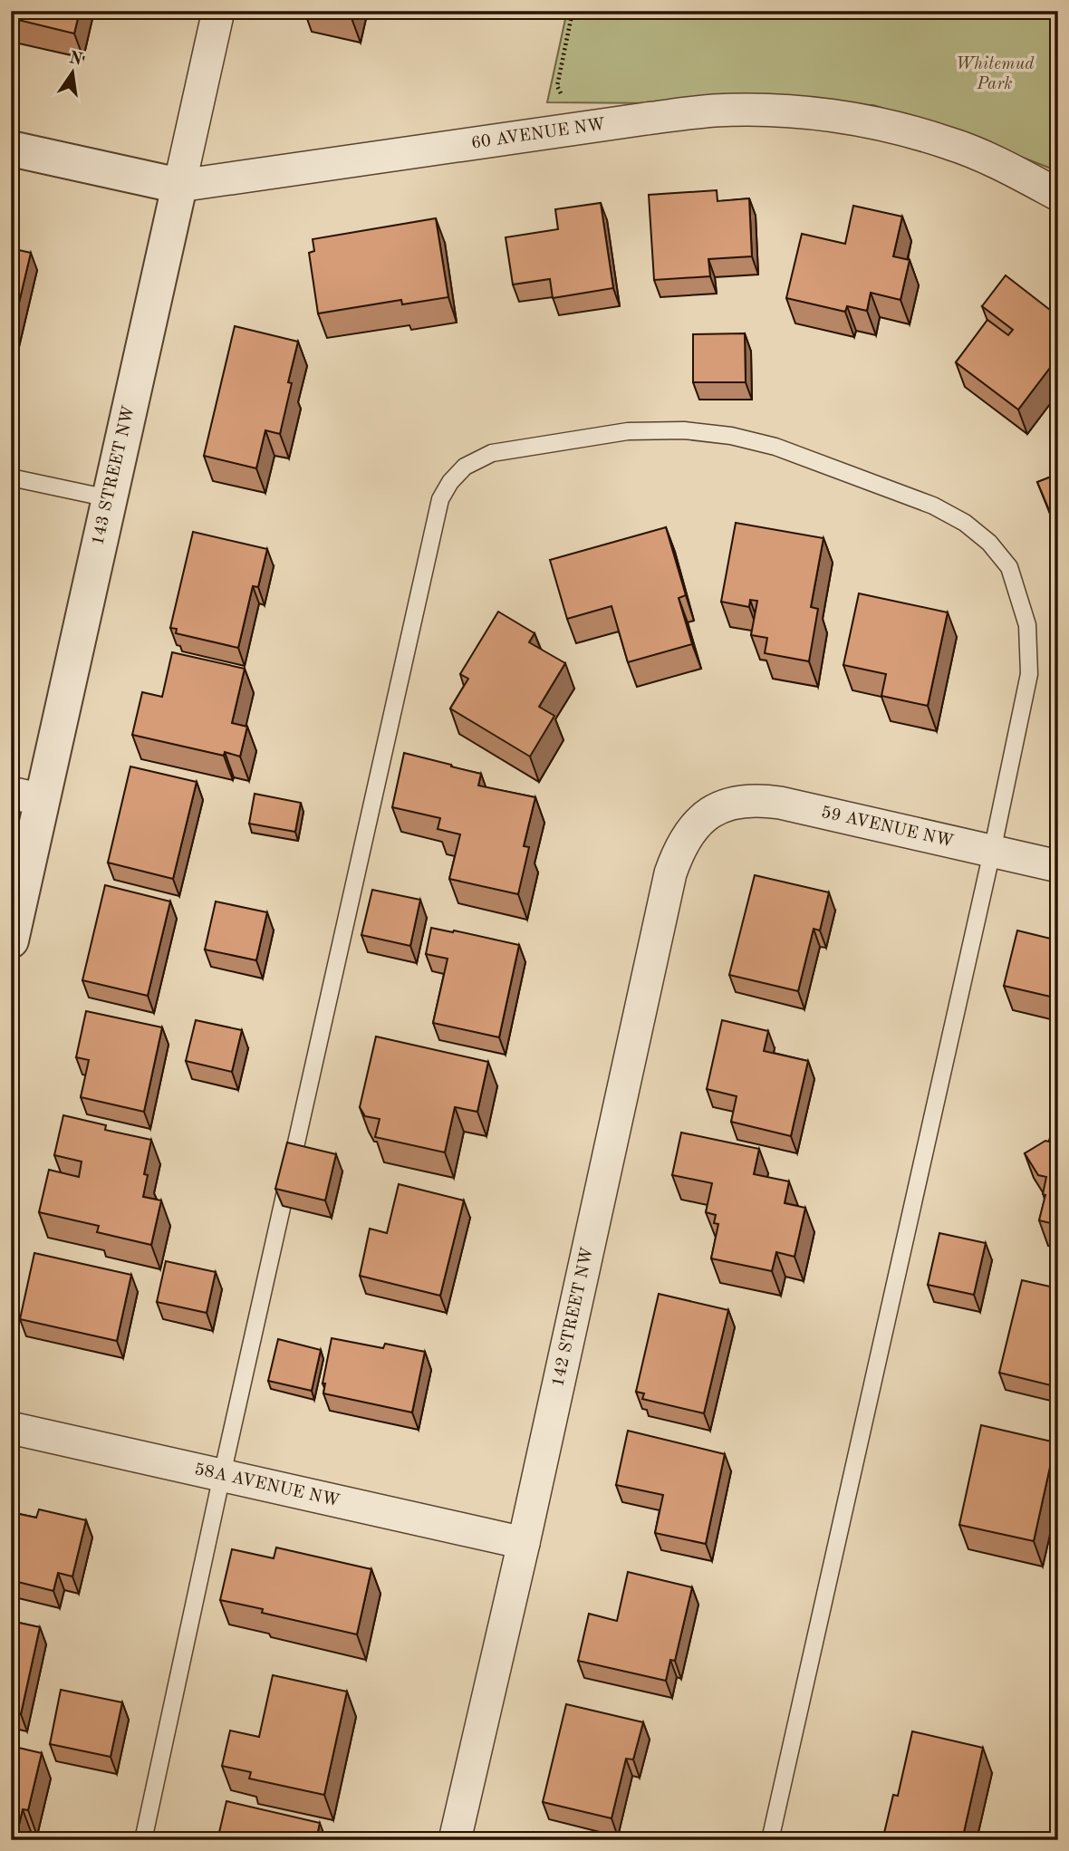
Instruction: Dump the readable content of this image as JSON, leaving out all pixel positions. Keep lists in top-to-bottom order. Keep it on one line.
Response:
{"streets":{"street":["60 AVENUE NW","143 STREET NW","59 AVENUE NW","142 STREET NW","58A AVENUE NW"]},"crossings":[["60 AVENUE NW","143 STREET NW"],["59 AVENUE NW","142 STREET NW"],["142 STREET NW","58A AVENUE NW"]],"parks":["Whitemud Park"],"north":"top"}
